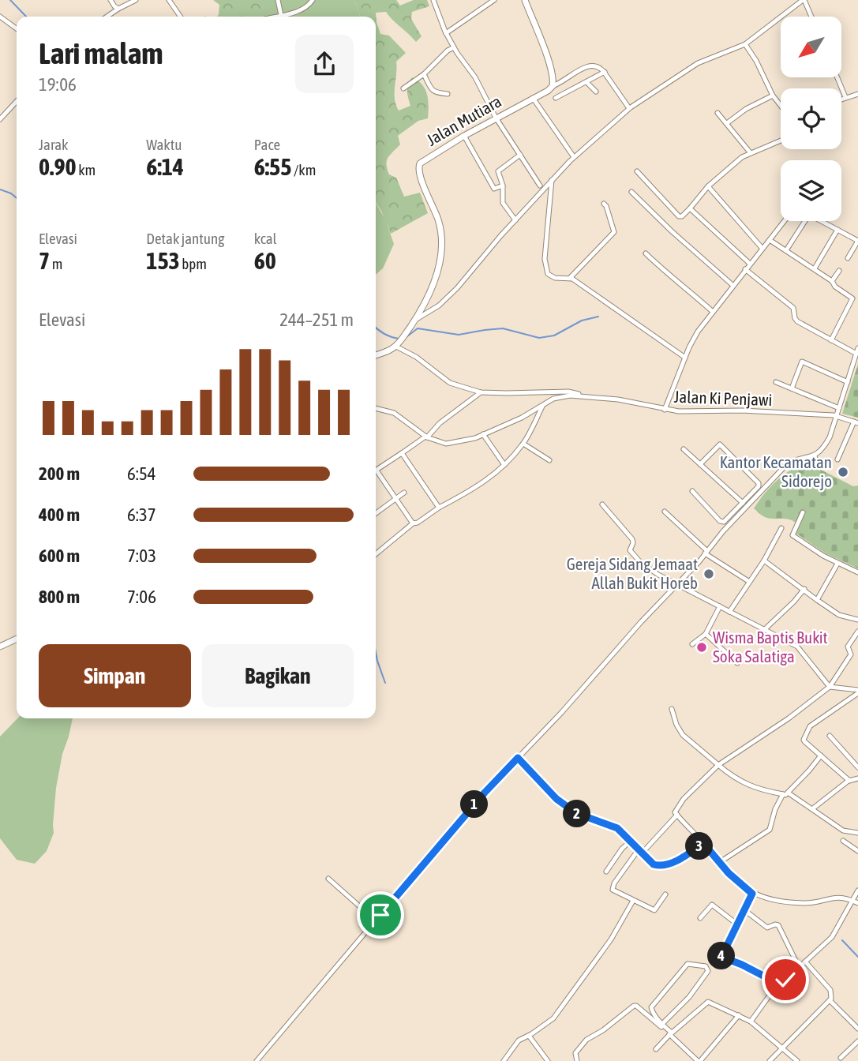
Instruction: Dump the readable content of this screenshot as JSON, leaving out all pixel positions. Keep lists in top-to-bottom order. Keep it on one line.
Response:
{"streets":{"street":["Jalan Mutiara","Jalan Ki Penjawi"]},"places":["Kantor Kecamatan Sidorejo","Gereja Sidang Jemaat Allah Bukit Horeb","Wisma Baptis Bukit Soka Salatiga"],"north":"bottom left","page":{"heading":["Lari malam","19:06"],"stats":[["Jarak","0.90 km"],["Waktu","6:14"],["Pace","6:55 /km"],["Elevasi","7 m"],["Detak jantung","153 bpm"],["kcal","60"]],"chart":["Elevasi","244–251 m"],"list":[{"name":"200 m","note":"6:54"},{"name":"400 m","note":"6:37"},{"name":"600 m","note":"7:03"},{"name":"800 m","note":"7:06"}],"buttons":["Simpan","Bagikan"],"pins":["1","2","3","4"]}}
